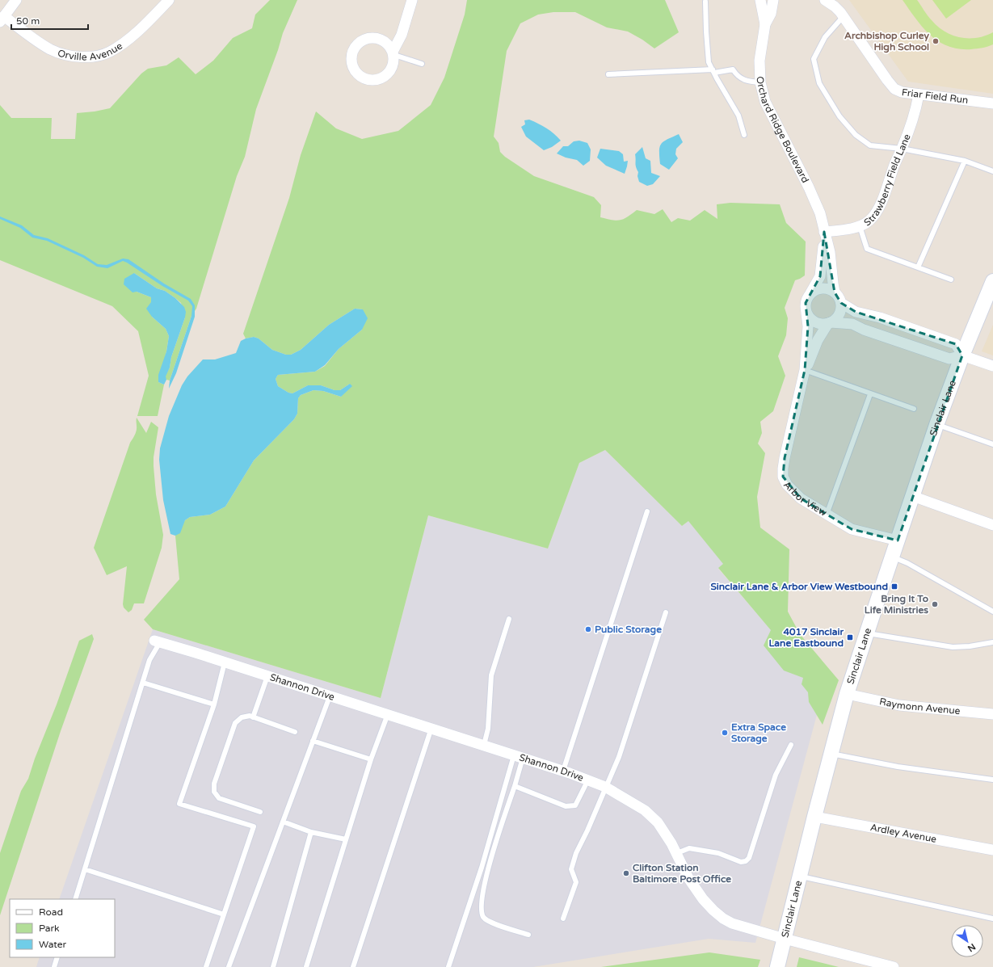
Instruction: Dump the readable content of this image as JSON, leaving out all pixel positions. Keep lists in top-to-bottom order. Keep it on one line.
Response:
{"streets":{"main road":["Sinclair Lane"],"street":["Orville Avenue","Friar Field Run","Orchard Ridge Boulevard","Strawberry Field Lane","Arbor View","Shannon Drive","Raymonn Avenue","Ardley Avenue"]},"crossings":[["Friar Field Run","Strawberry Field Lane"],["Orchard Ridge Boulevard","Strawberry Field Lane"],["Orchard Ridge Boulevard","Sinclair Lane"],["Orchard Ridge Boulevard","Arbor View"],["Sinclair Lane","Arbor View"],["Sinclair Lane","Shannon Drive"],["Sinclair Lane","Raymonn Avenue"],["Sinclair Lane","Ardley Avenue"]],"places":{"other":["Archbishop Curley High School","Bring It To Life Ministries","Public Storage","Extra Space Storage","Clifton Station Baltimore Post Office"],"transit":["Sinclair Lane & Arbor View Westbound","4017 Sinclair Lane Eastbound"]},"legend":["Road","Park","Water"],"scale_bar":"50 m","north":"bottom right"}
